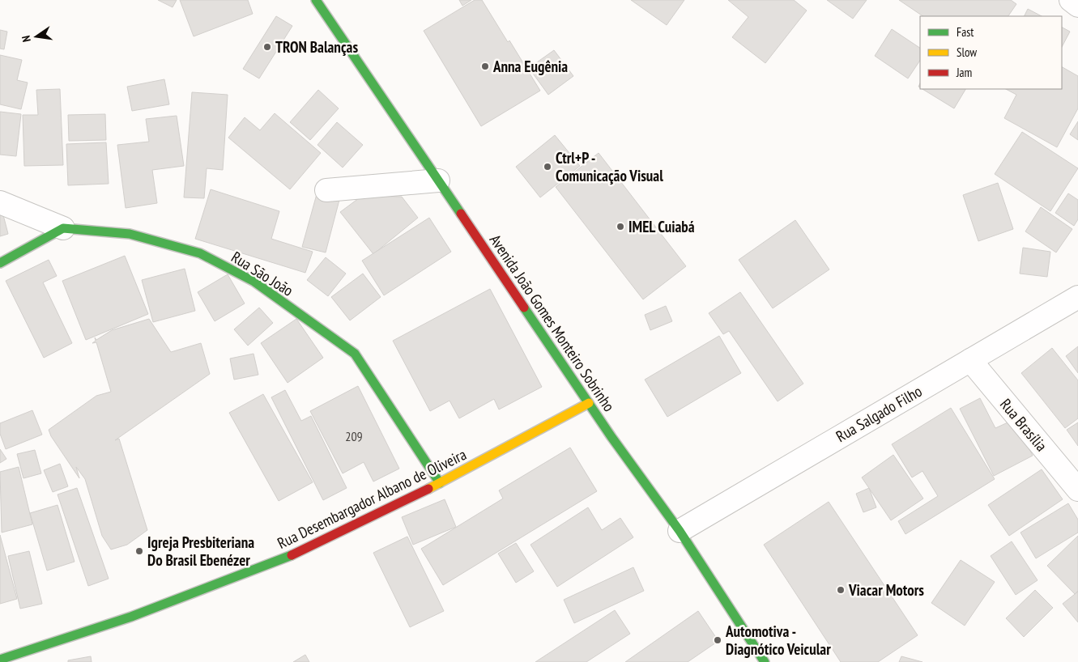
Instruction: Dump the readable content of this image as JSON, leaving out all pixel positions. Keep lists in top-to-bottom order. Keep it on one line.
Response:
{"streets":{"street":["Rua São João","Avenida João Gomes Monteiro Sobrinho","Rua Salgado Filho","Rua Brasília","Rua Desembargador Albano de Oliveira"]},"crossings":[["Rua São João","Rua Desembargador Albano de Oliveira"],["Avenida João Gomes Monteiro Sobrinho","Rua Salgado Filho"],["Avenida João Gomes Monteiro Sobrinho","Rua Desembargador Albano de Oliveira"],["Rua Salgado Filho","Rua Brasília"]],"places":["TRON Balanças","Anna Eugênia","Ctrl+P - Comunicação Visual","IMEL Cuiabá","Igreja Presbiteriana Do Brasil Ebenézer","Viacar Motors","Automotiva - Diagnótico Veicular"],"house_numbers":["209"],"legend":["Fast","Slow","Jam"],"north":"left"}
